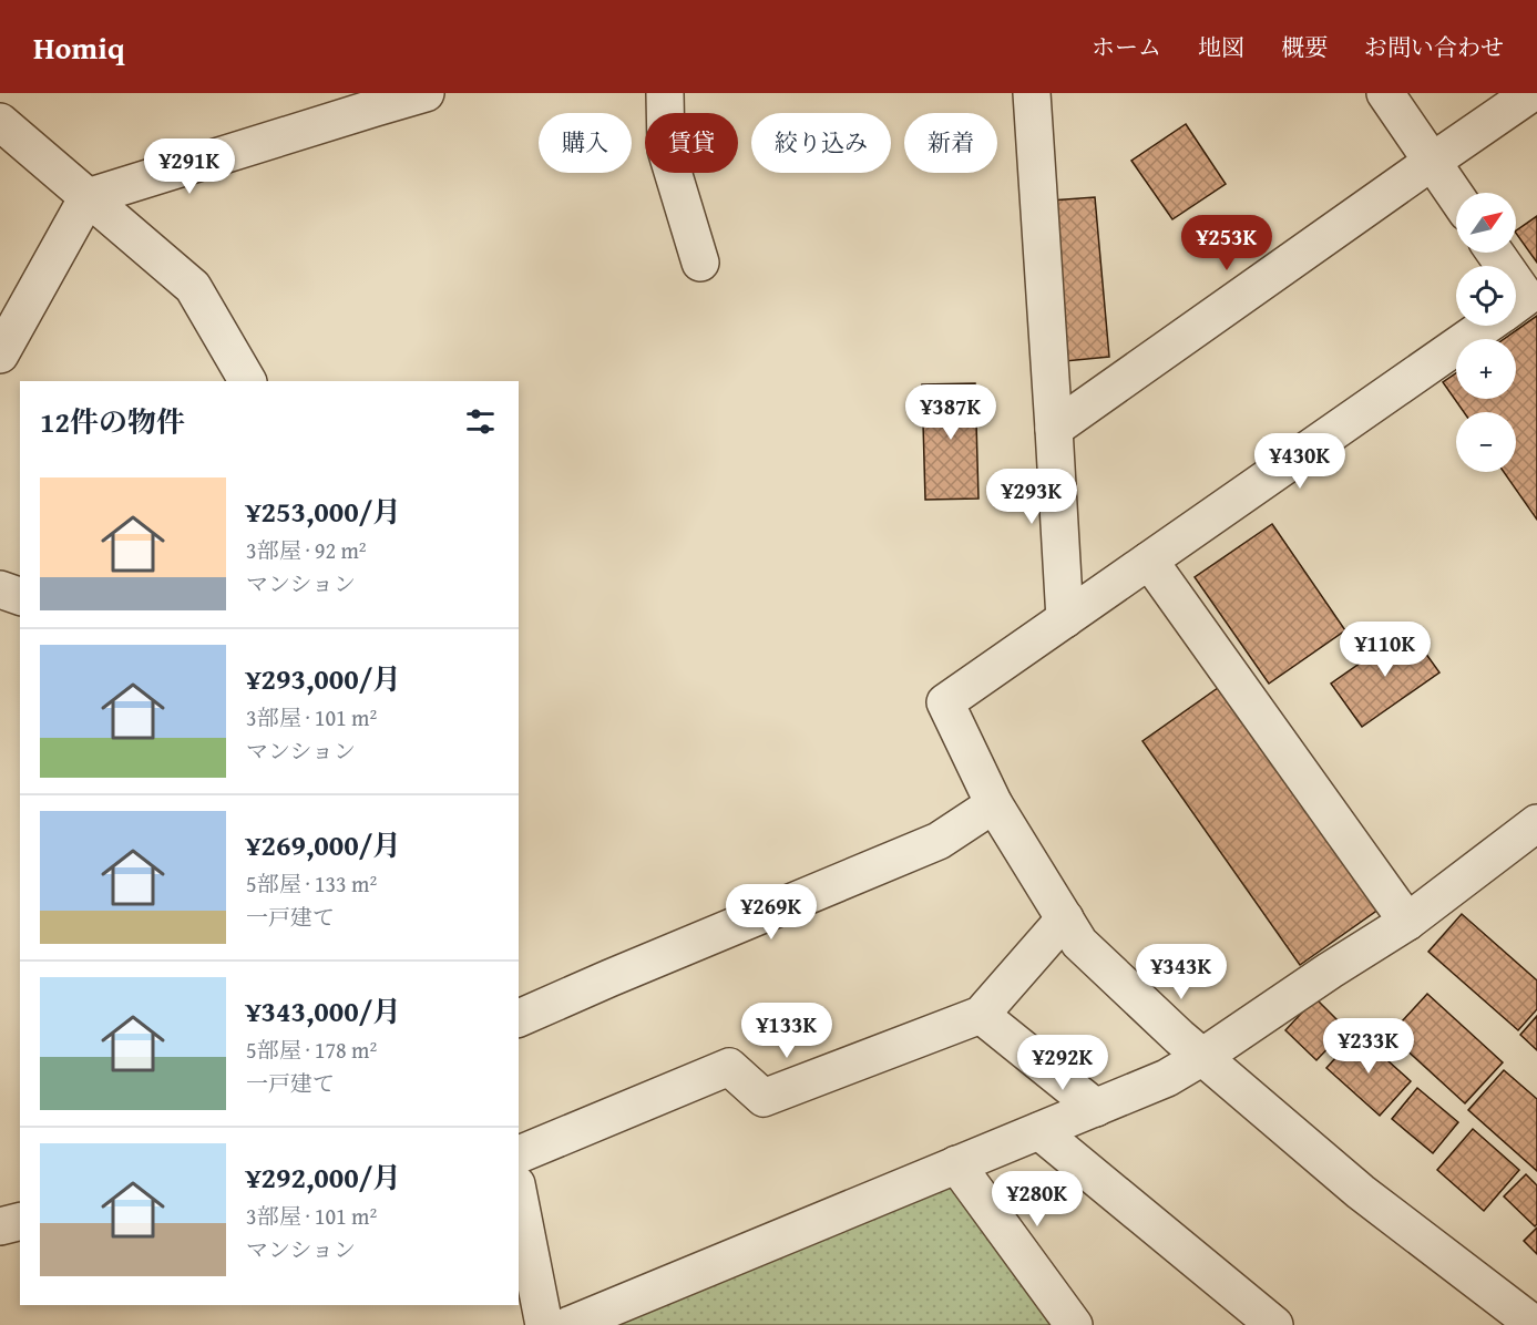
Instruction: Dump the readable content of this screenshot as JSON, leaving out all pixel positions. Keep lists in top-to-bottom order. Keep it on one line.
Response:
{"north":"top right","page":{"header":"Homiq","nav":["ホーム","地図","概要","お問い合わせ"],"chip":["購入","賃貸","絞り込み","新着"],"price":["¥291K","¥253K","¥387K","¥430K","¥293K","¥110K","¥269K","¥343K","¥133K","¥233K","¥292K","¥280K"],"map_buttons":["+","−"],"heading":"12件の物件","list":[{"name":"¥253,000/月","note":"3部屋 · 92 m² · マンション"},{"name":"¥293,000/月","note":"3部屋 · 101 m² · マンション"},{"name":"¥269,000/月","note":"5部屋 · 133 m² · 一戸建て"},{"name":"¥343,000/月","note":"5部屋 · 178 m² · 一戸建て"},{"name":"¥292,000/月","note":"3部屋 · 101 m² · マンション"}]}}
